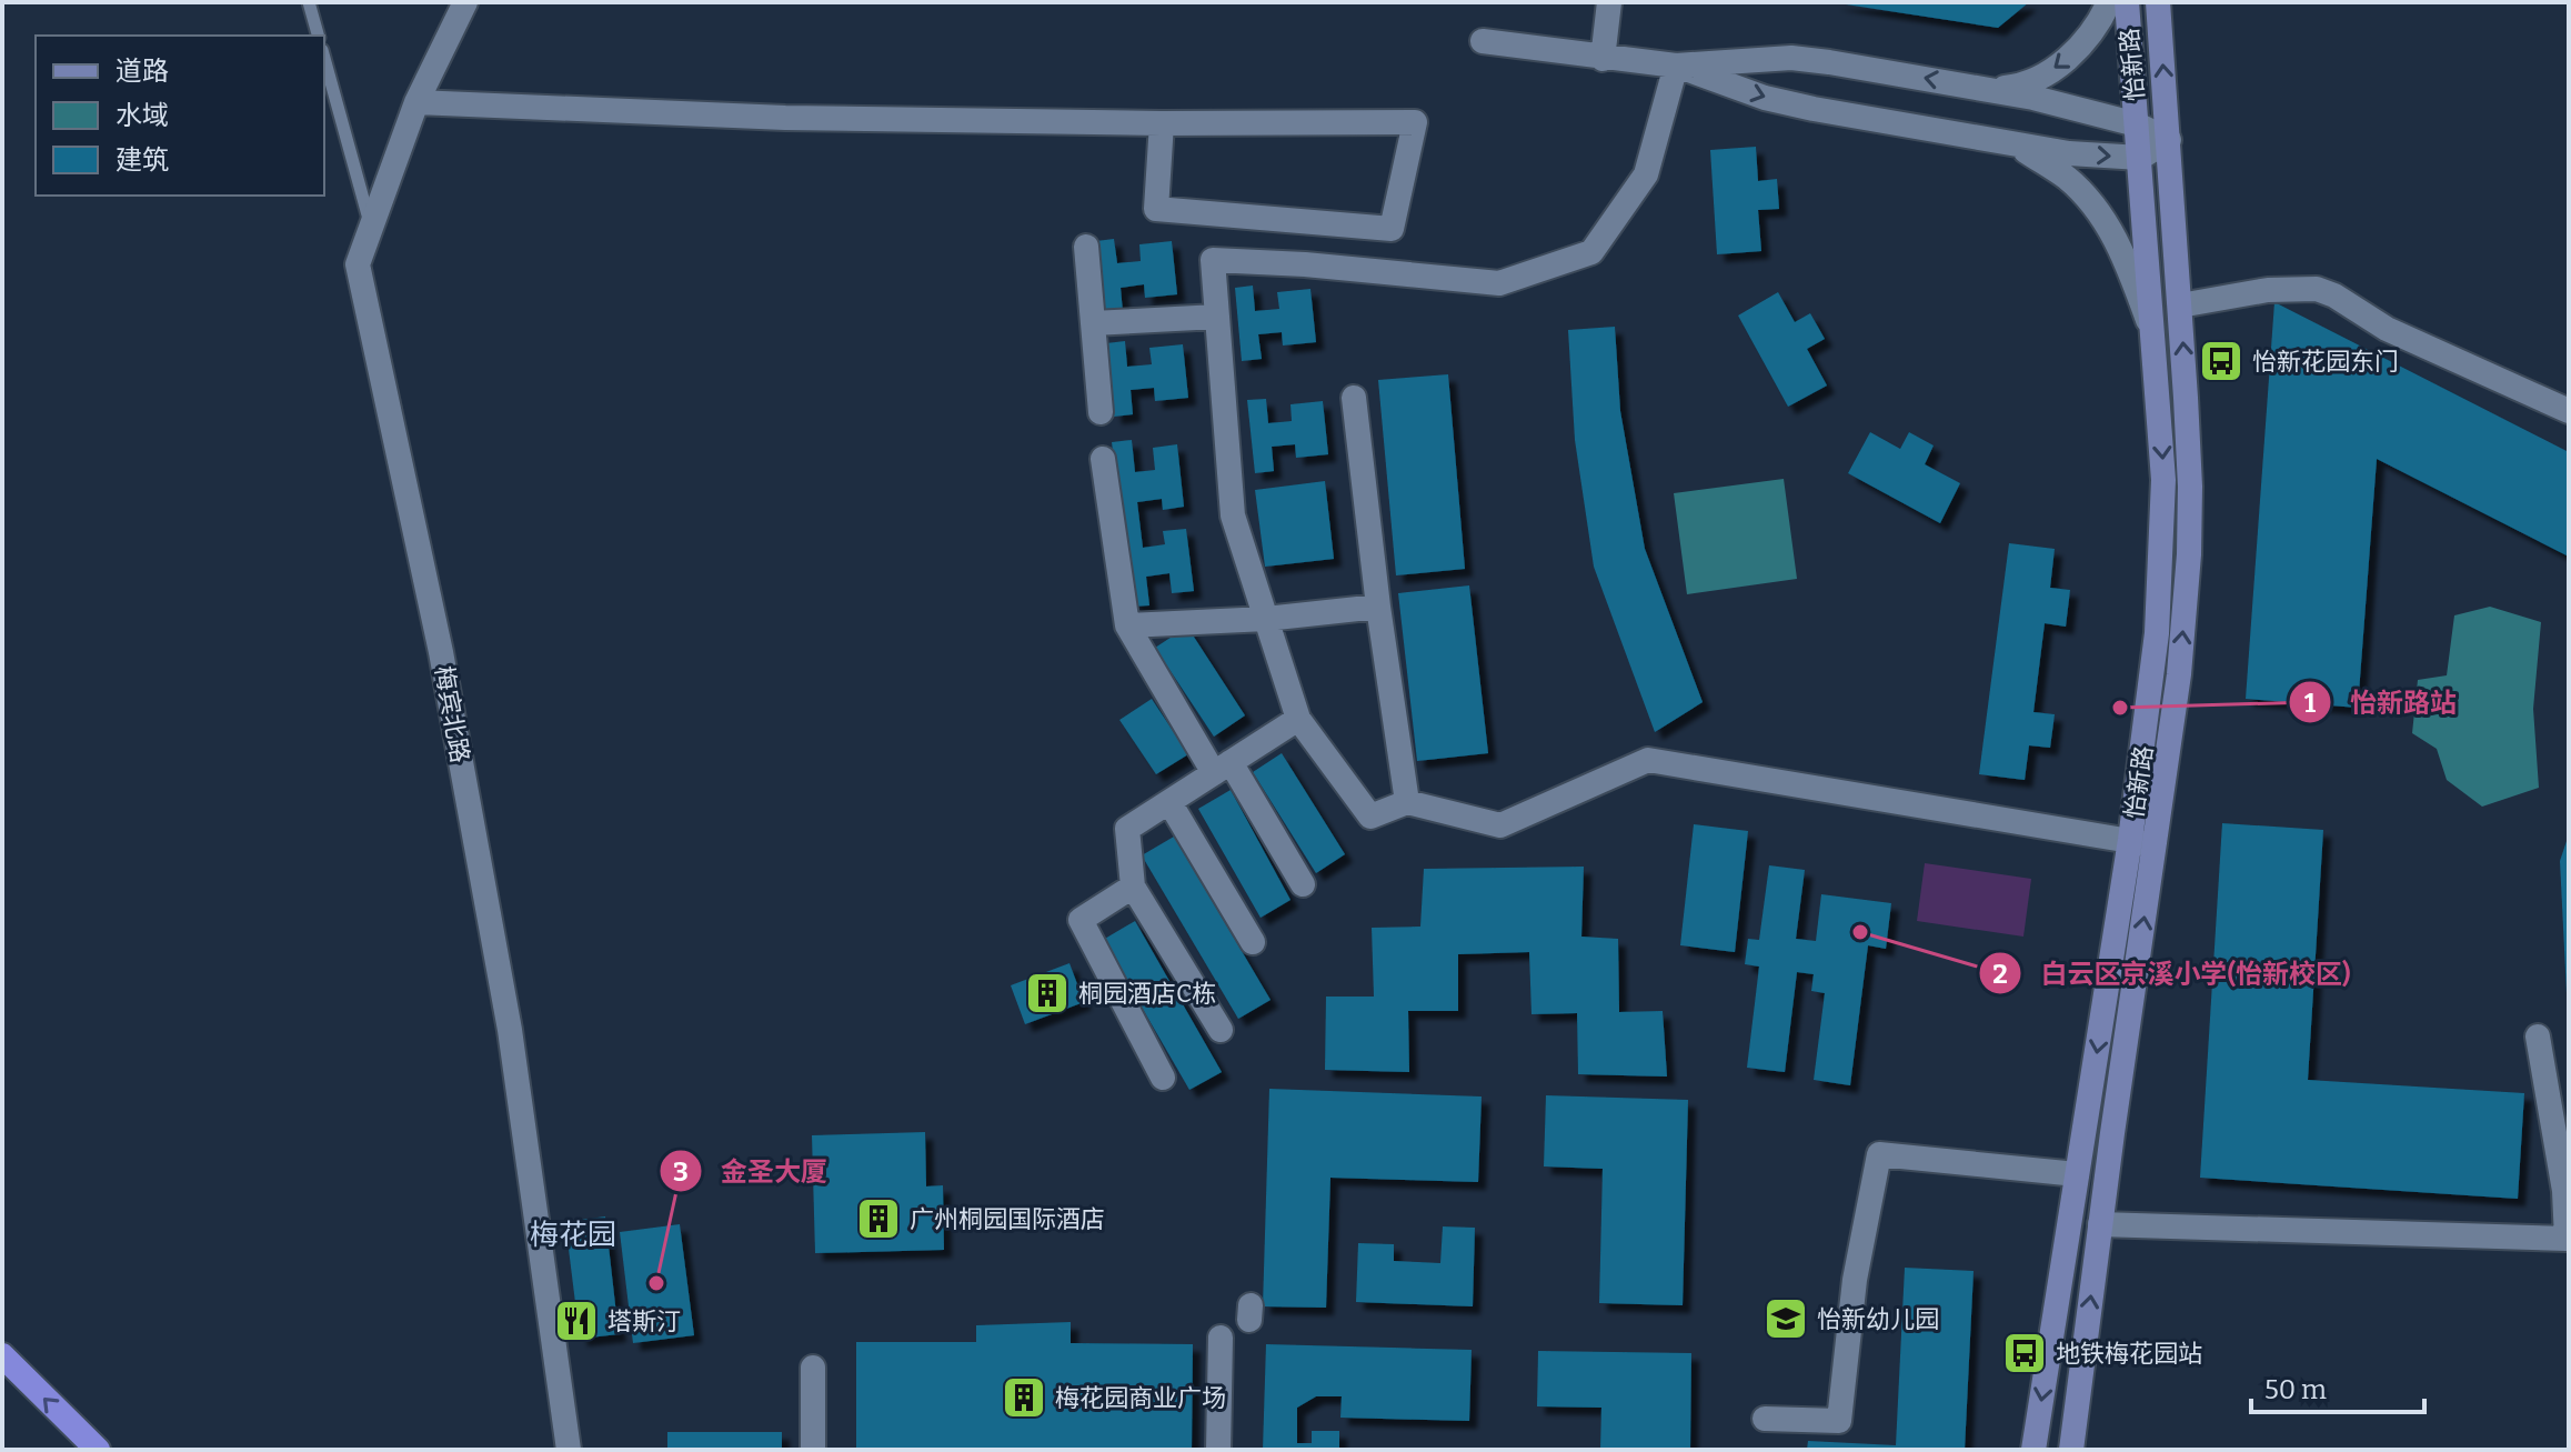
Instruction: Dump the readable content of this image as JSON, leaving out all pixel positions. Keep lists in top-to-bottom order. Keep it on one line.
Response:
{"streets":{"main road":["怡新路"],"street":["梅宾北路"]},"districts":["梅花园"],"places":{"bus stop":["怡新花园东门","地铁梅花园站"],"other":["怡新路站","白云区京溪小学(怡新校区)","金圣大厦"],"building":["桐园酒店C栋","广州桐园国际酒店","梅花园商业广场"],"school or university":["怡新幼儿园"],"restaurant":["塔斯汀"]},"legend":["道路","水域","建筑"],"scale_bar":"50 m"}
